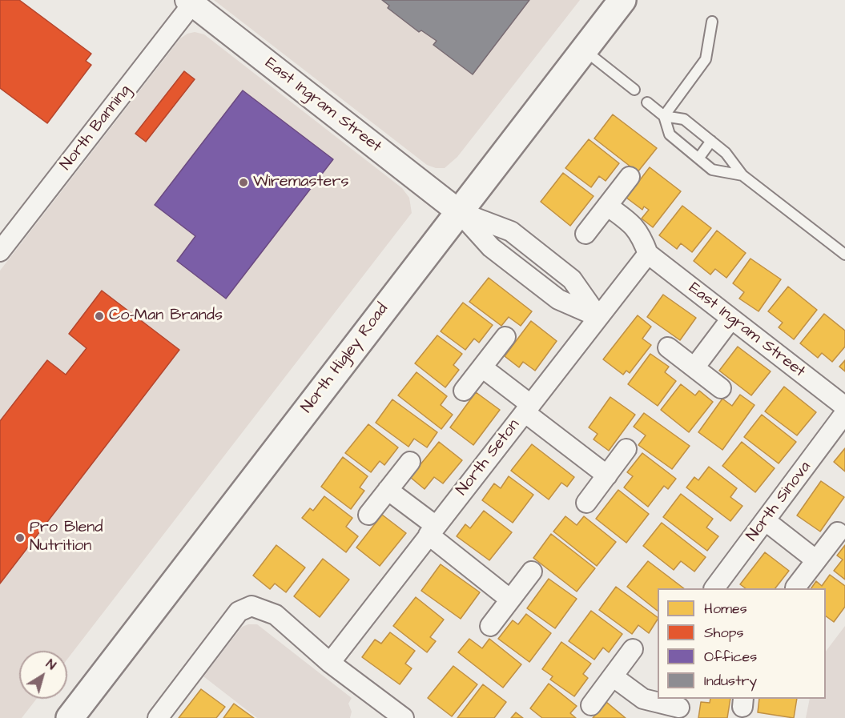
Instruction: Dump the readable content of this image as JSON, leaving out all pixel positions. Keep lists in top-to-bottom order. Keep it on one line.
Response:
{"streets":{"main road":["North Higley Road"],"street":["East Ingram Street","North Banning","North Seton","North Sinova"]},"crossings":[["East Ingram Street","North Banning"],["East Ingram Street","North Higley Road"],["East Ingram Street","North Seton"]],"places":["Wiremasters","Co-Man Brands","Pro Blend Nutrition"],"legend":["Homes","Shops","Offices","Industry"],"north":"top right"}
